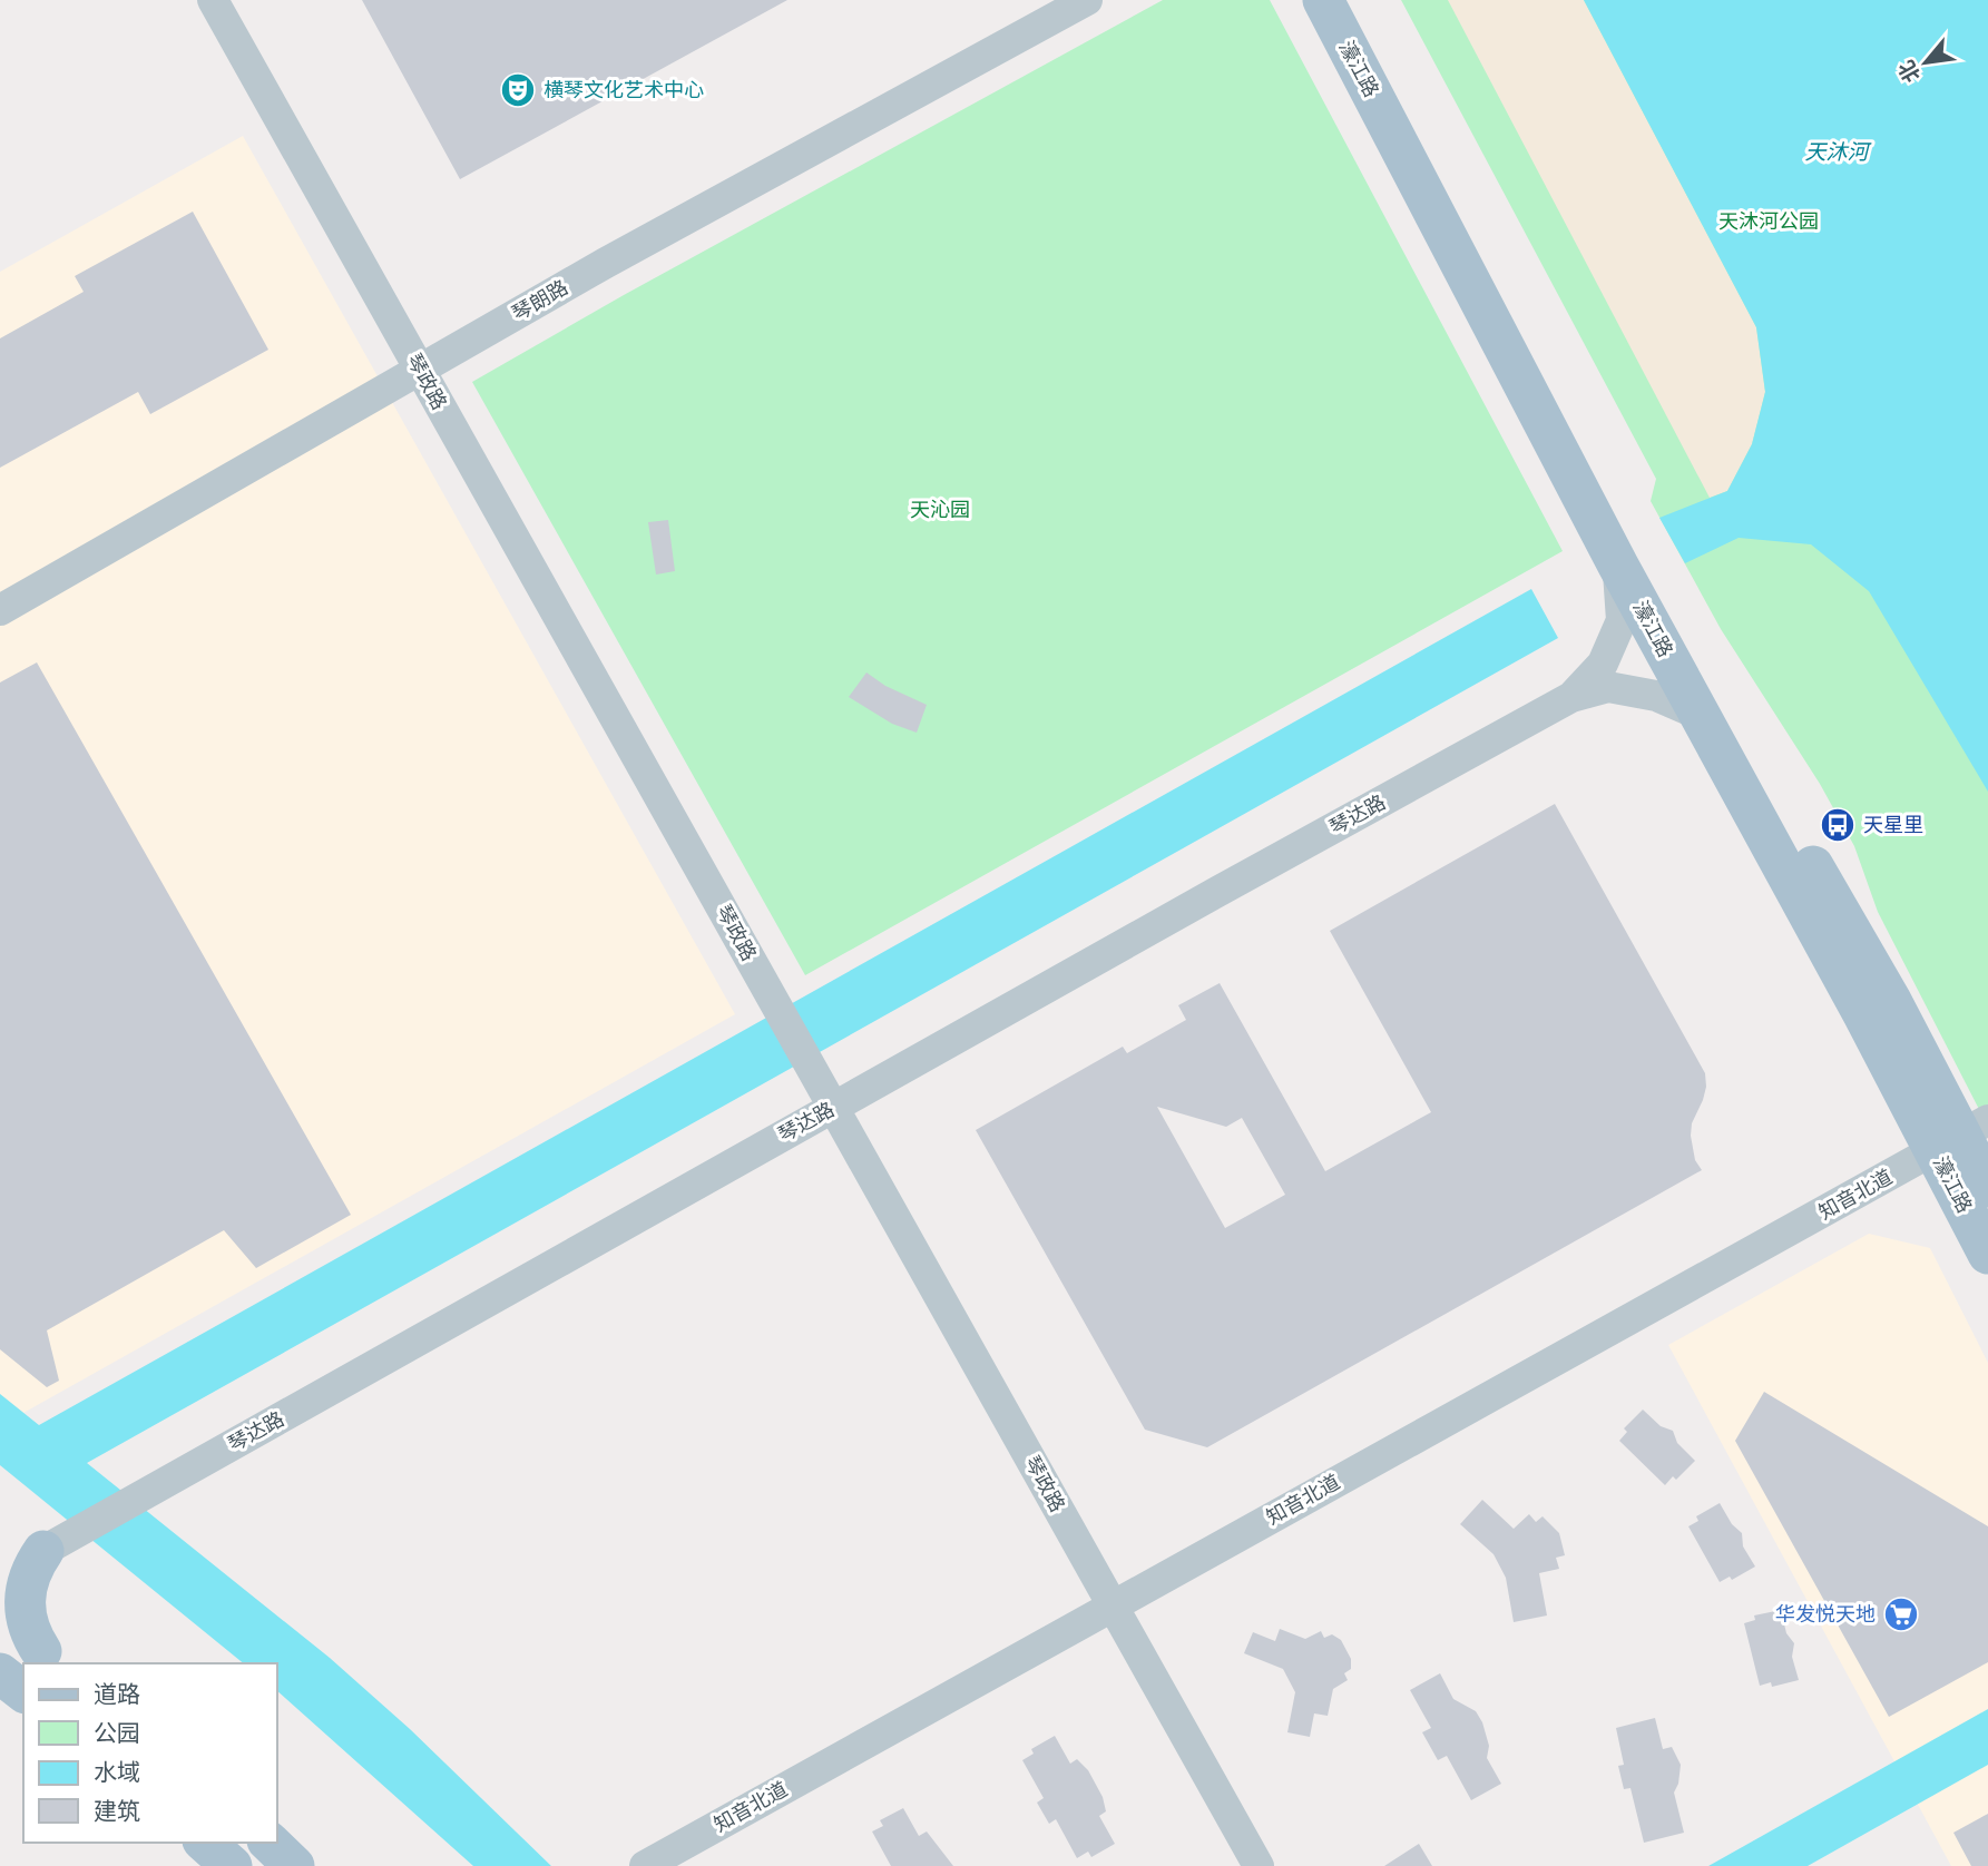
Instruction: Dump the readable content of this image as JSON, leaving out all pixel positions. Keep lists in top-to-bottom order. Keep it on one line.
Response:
{"streets":{"main road":["濠江路"],"street":["琴朗路","琴政路","琴达路","知音北道"]},"crossings":[["濠江路","知音北道"],["琴朗路","琴政路"],["琴政路","琴达路"],["琴政路","知音北道"]],"water":["天沐河"],"parks":["天沐河公园","天沁园"],"places":{"theatre":["横琴文化艺术中心"],"bus stop":["天星里"],"supermarket":["华发悦天地"]},"legend":["道路","公园","水域","建筑"],"north":"bottom left"}
